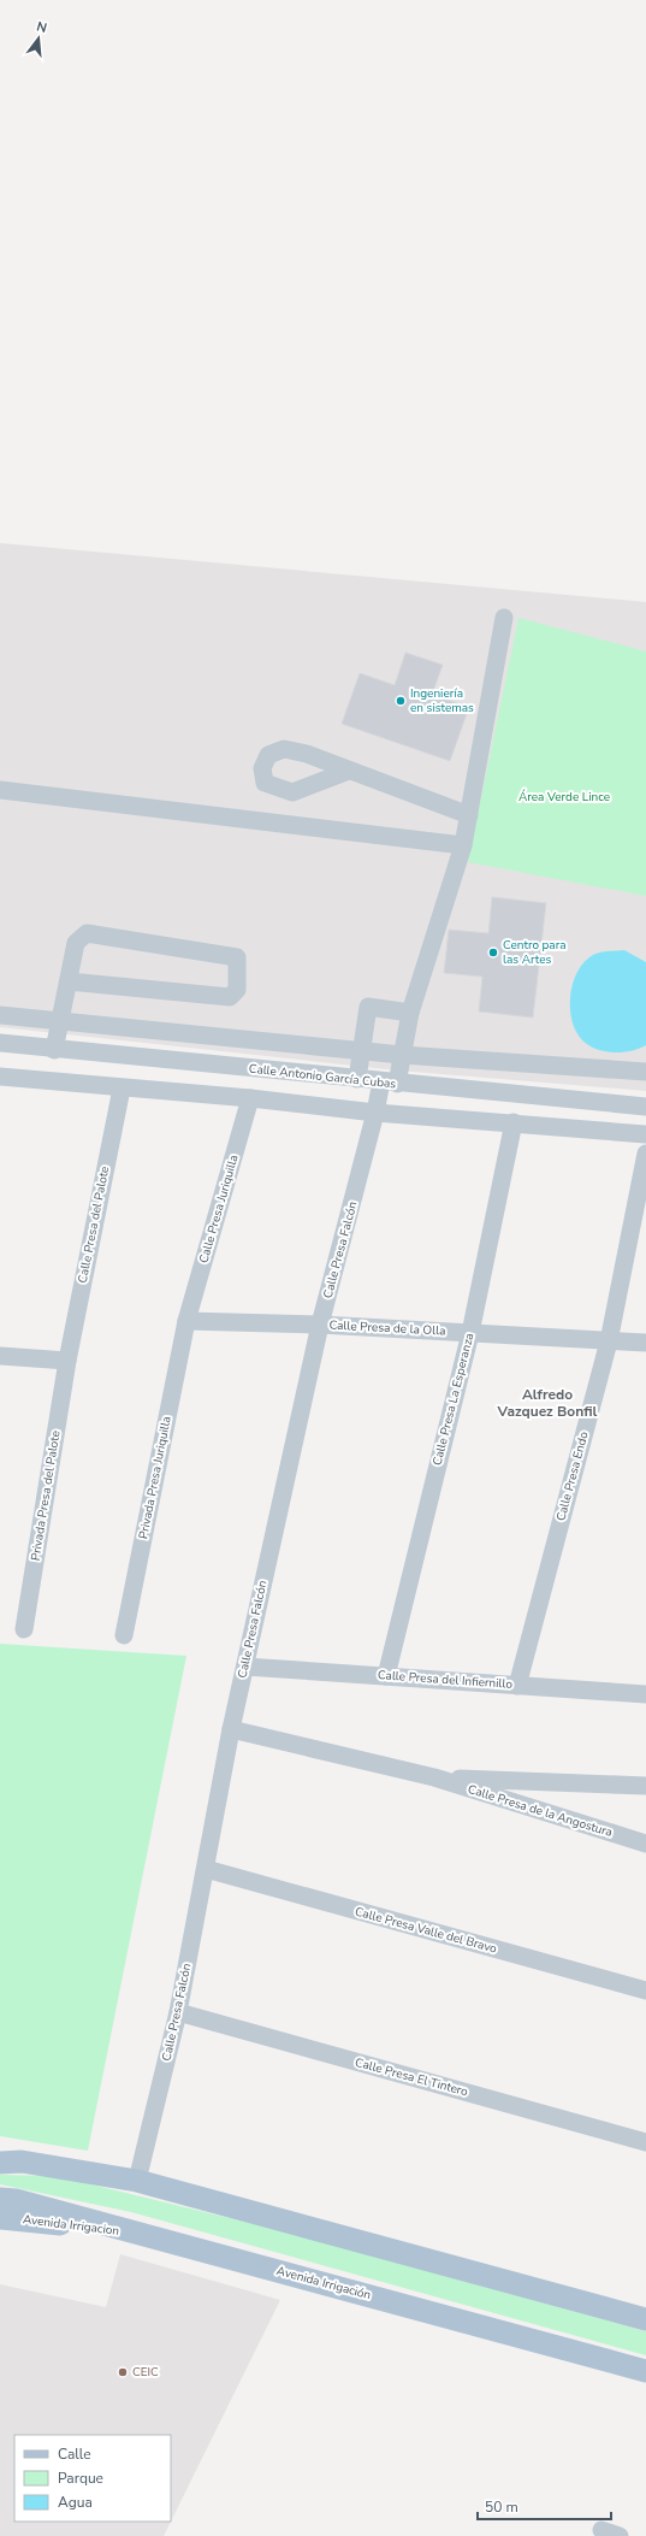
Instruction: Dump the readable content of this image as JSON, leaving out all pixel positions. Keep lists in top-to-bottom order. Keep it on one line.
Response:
{"streets":{"main road":["Avenida Irrigacion","Avenida Irrigación"],"street":["Calle Antonio García Cubas","Calle Presa Juriquilla","Calle Presa del Palote","Calle Presa Falcón","Calle Presa de la Olla","Calle Presa La Esperanza","Calle Presa Endo","Privada Presa Juriquilla","Privada Presa del Palote","Calle Presa del Infiernillo","Calle Presa de la Angostura","Calle Presa Valle del Bravo","Calle Presa El Tintero"]},"crossings":[["Calle Antonio García Cubas","Calle Presa Falcón"],["Calle Presa Juriquilla","Calle Presa de la Olla"],["Calle Presa Juriquilla","Privada Presa Juriquilla"],["Calle Presa del Palote","Privada Presa del Palote"],["Calle Presa Falcón","Calle Presa de la Olla"],["Calle Presa Falcón","Calle Presa del Infiernillo"],["Calle Presa Falcón","Calle Presa de la Angostura"],["Calle Presa Falcón","Calle Presa Valle del Bravo"],["Calle Presa Falcón","Calle Presa El Tintero"],["Calle Presa de la Olla","Calle Presa La Esperanza"],["Calle Presa de la Olla","Calle Presa Endo"],["Calle Presa de la Olla","Privada Presa Juriquilla"],["Calle Presa La Esperanza","Calle Presa del Infiernillo"],["Calle Presa Endo","Calle Presa del Infiernillo"],["Avenida Irrigacion","Avenida Irrigación"]],"districts":["Alfredo Vazquez Bonfil"],"parks":["Área Verde Lince"],"places":["Ingeniería en sistemas","Centro para las Artes","CEIC"],"legend":["Calle","Parque","Agua"],"scale_bar":"50 m","north":"top"}
